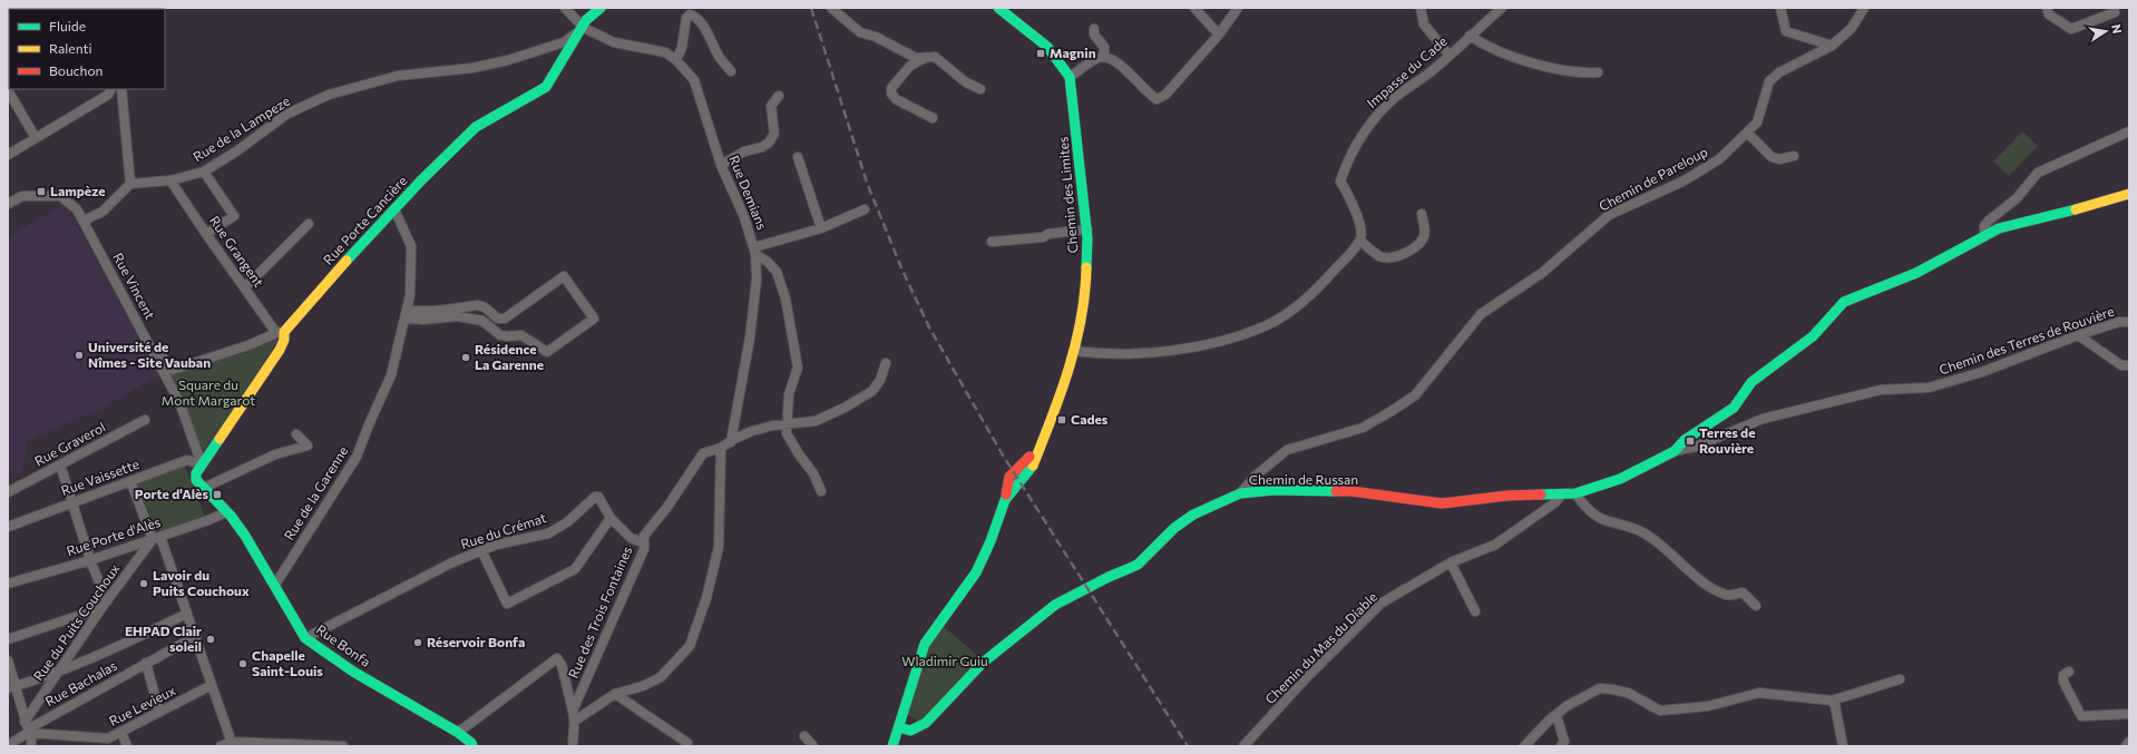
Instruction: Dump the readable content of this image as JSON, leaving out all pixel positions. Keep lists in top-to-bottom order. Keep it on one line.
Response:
{"streets":{"street":["Impasse du Cade","Rue de la Lampeze","Chemin de Pareloup","Rue Demians","Chemin des Limites","Rue Porte Cancière","Rue Grangent","Rue Vincent","Chemin des Terres de Rouvière","Rue Graverol","Rue Vaissette","Chemin de Russan","Rue de la Garenne","Rue du Crémat","Rue Porte d'Alès","Rue des Trois Fontaines","Rue du Puits Couchoux","Rue Bonfa","Chemin du Mas du Diable","Rue Bachalas","Rue Levieux"]},"crossings":[["Rue de la Lampeze","Rue Demians"],["Rue de la Lampeze","Rue Porte Cancière"],["Rue de la Lampeze","Rue Grangent"],["Chemin de Pareloup","Chemin de Russan"],["Rue Demians","Rue Porte Cancière"],["Rue Demians","Rue des Trois Fontaines"],["Chemin des Limites","Chemin de Russan"],["Rue Porte Cancière","Rue Grangent"],["Rue Porte Cancière","Rue Vincent"],["Rue Porte Cancière","Rue Vaissette"],["Rue Porte Cancière","Rue de la Garenne"],["Rue Vincent","Rue Vaissette"],["Chemin des Terres de Rouvière","Chemin de Russan"],["Chemin de Russan","Chemin du Mas du Diable"],["Rue de la Garenne","Rue Bonfa"],["Rue du Crémat","Rue des Trois Fontaines"],["Rue du Crémat","Rue Bonfa"],["Rue Porte d'Alès","Rue du Puits Couchoux"],["Rue Porte d'Alès","Rue Bonfa"],["Rue Bachalas","Rue Levieux"]],"parks":["Square du Mont Margarot","Wladimir Guiu"],"places":{"transit":["Magnin","Lampèze","Cades","Terres de Rouvière","Porte d'Alès"],"other":["Université de Nîmes - Site Vauban","Résidence La Garenne","Lavoir du Puits Couchoux","EHPAD Clair soleil","Réservoir Bonfa","Chapelle Saint-Louis"]},"legend":["Fluide","Ralenti","Bouchon"],"north":"right"}
